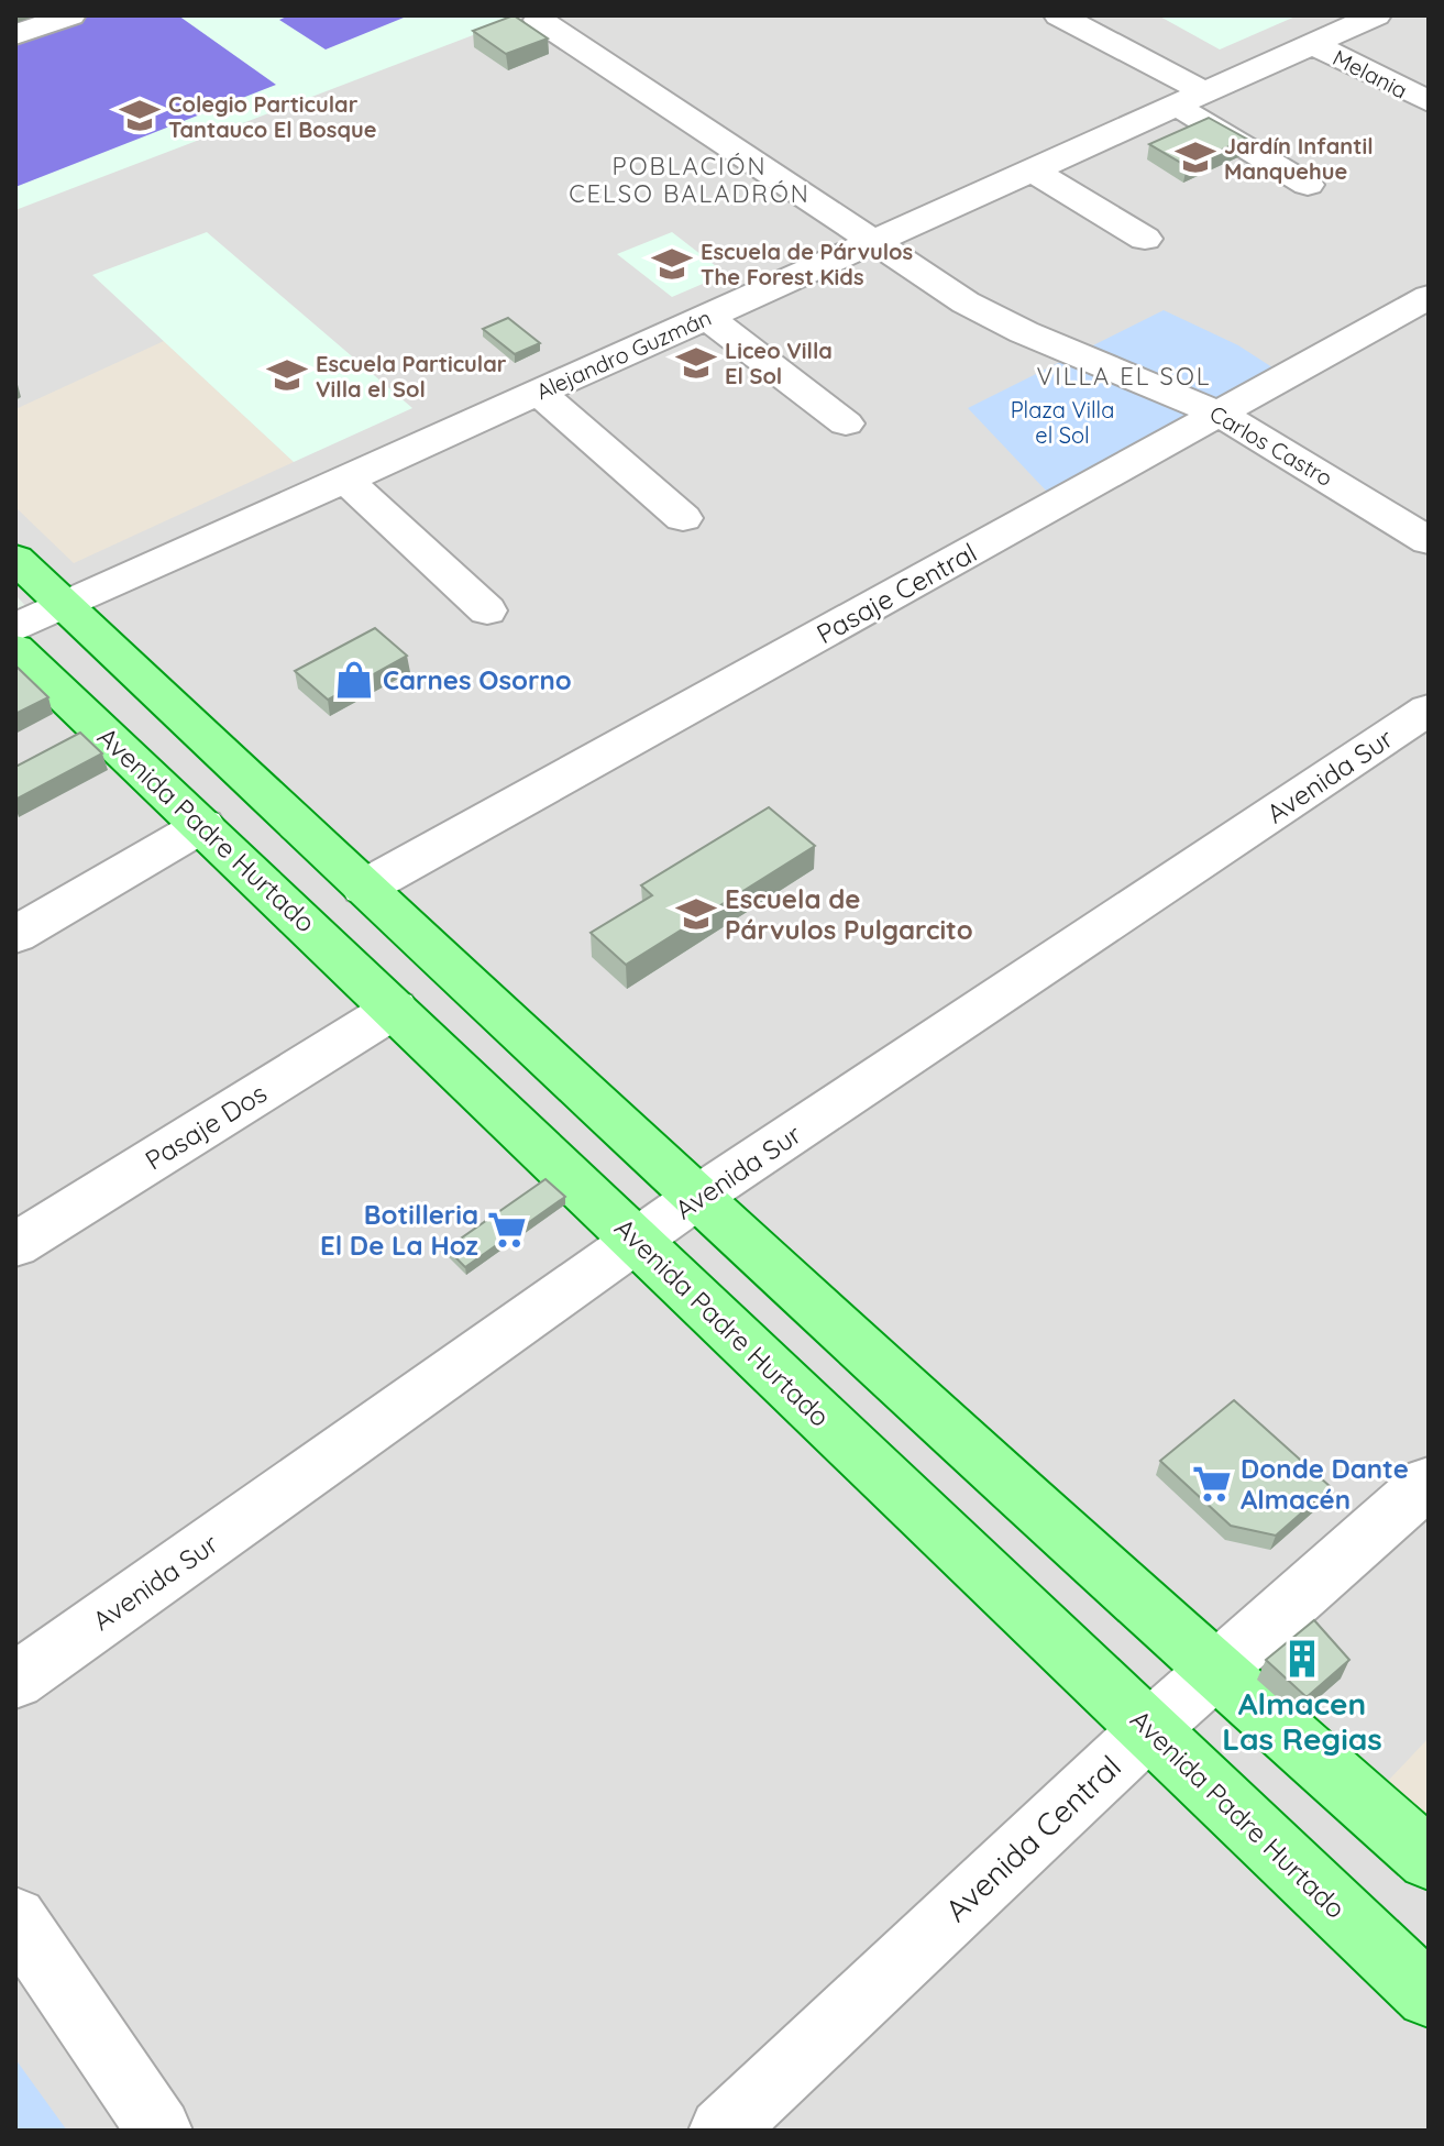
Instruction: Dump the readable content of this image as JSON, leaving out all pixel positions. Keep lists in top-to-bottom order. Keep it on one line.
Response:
{"streets":{"main road":["Avenida Padre Hurtado"],"street":["Melania","Alejandro Guzmán","Carlos Castro","Pasaje Central","Avenida Sur","Pasaje Dos","Avenida Central"]},"crossings":[["Melania","Alejandro Guzmán"],["Alejandro Guzmán","Carlos Castro"],["Carlos Castro","Pasaje Central"],["Avenida Sur","Avenida Padre Hurtado"],["Avenida Padre Hurtado","Pasaje Dos"],["Avenida Padre Hurtado","Avenida Central"]],"districts":["POBLACIÓN CELSO BALADRÓN","VILLA EL SOL"],"parks":["Plaza Villa el Sol"],"places":{"school or university":["Colegio Particular Tantauco El Bosque","Jardín Infantil Manquehue","Escuela de Párvulos The Forest Kids","Liceo Villa El Sol","Escuela Particular Villa el Sol","Escuela de Párvulos Pulgarcito"],"shop":["Carnes Osorno"],"supermarket":["Botilleria El De La Hoz","Donde Dante Almacén"],"building":["Almacen Las Regias"]}}
